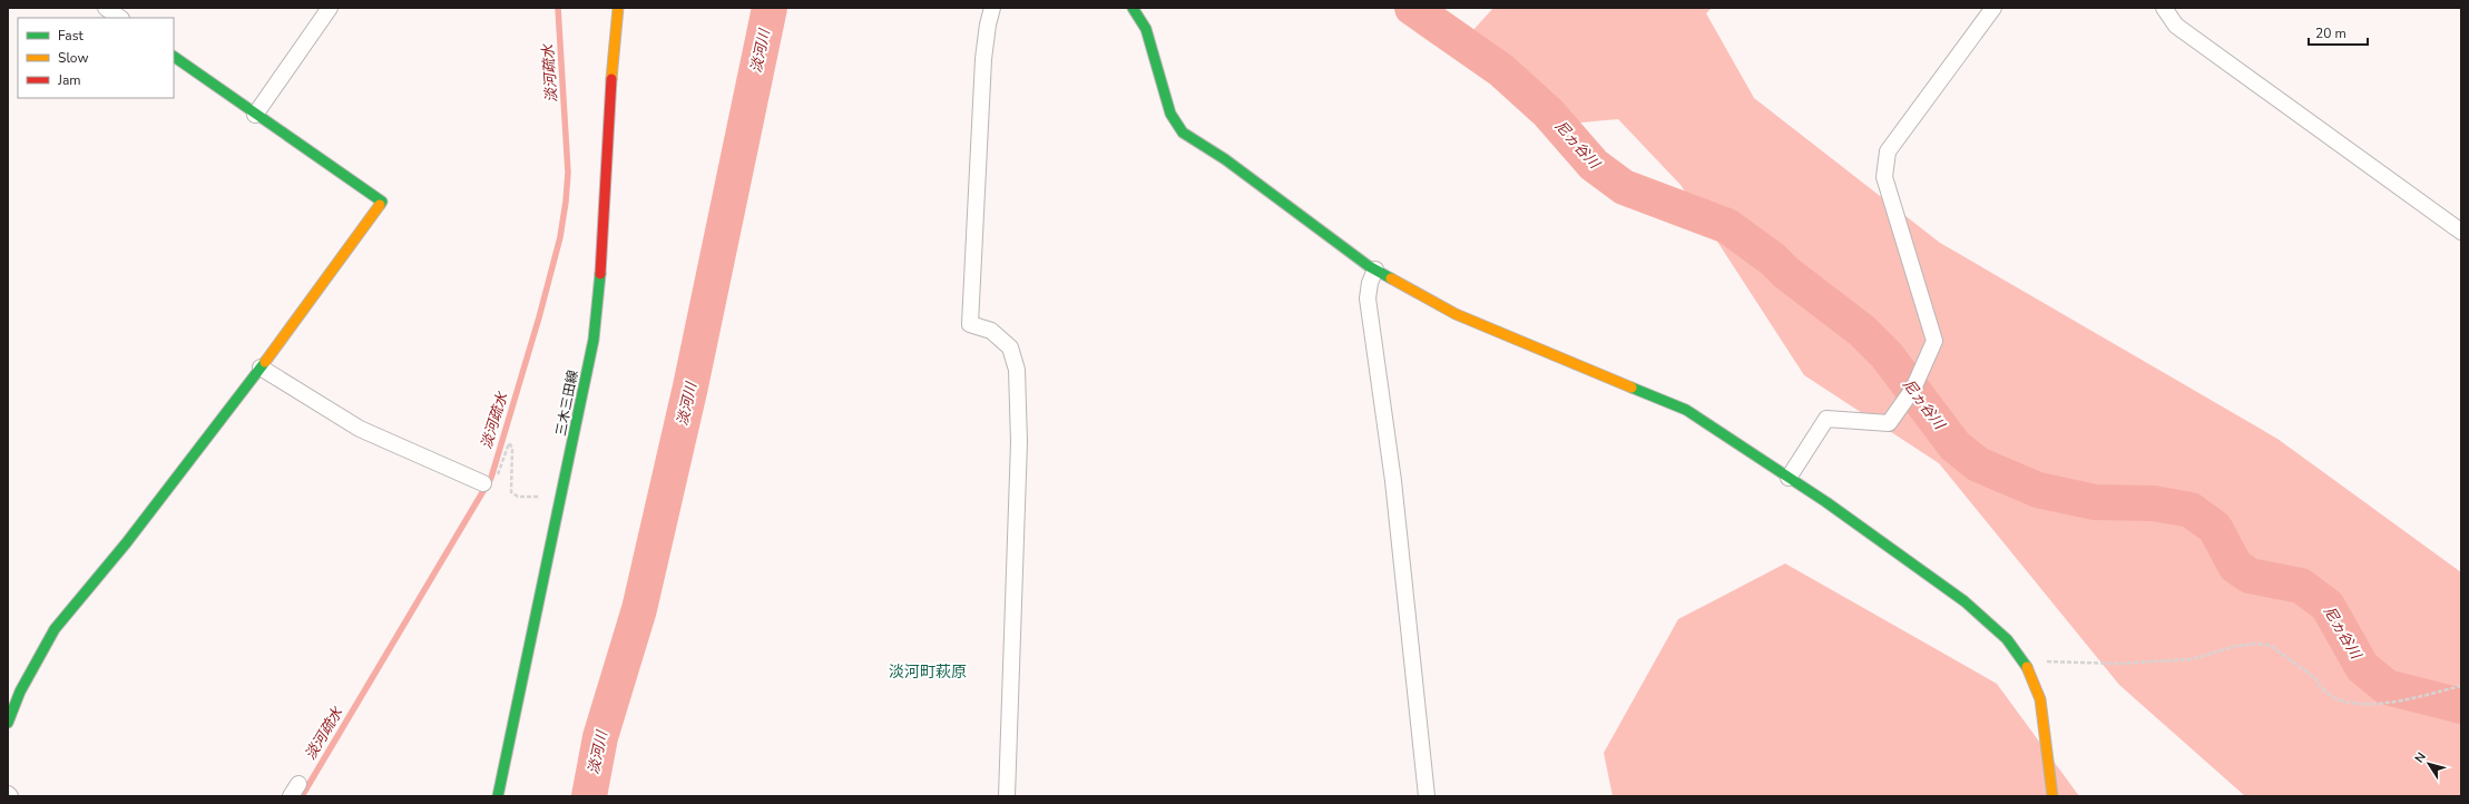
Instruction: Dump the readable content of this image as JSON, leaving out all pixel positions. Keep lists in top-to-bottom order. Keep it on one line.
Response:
{"streets":{"street":["三木三田線"]},"districts":["淡河町萩原"],"water":["淡河川","淡河疏水","尼ヵ谷川"],"legend":["Fast","Slow","Jam"],"scale_bar":"20 m","north":"top left"}
